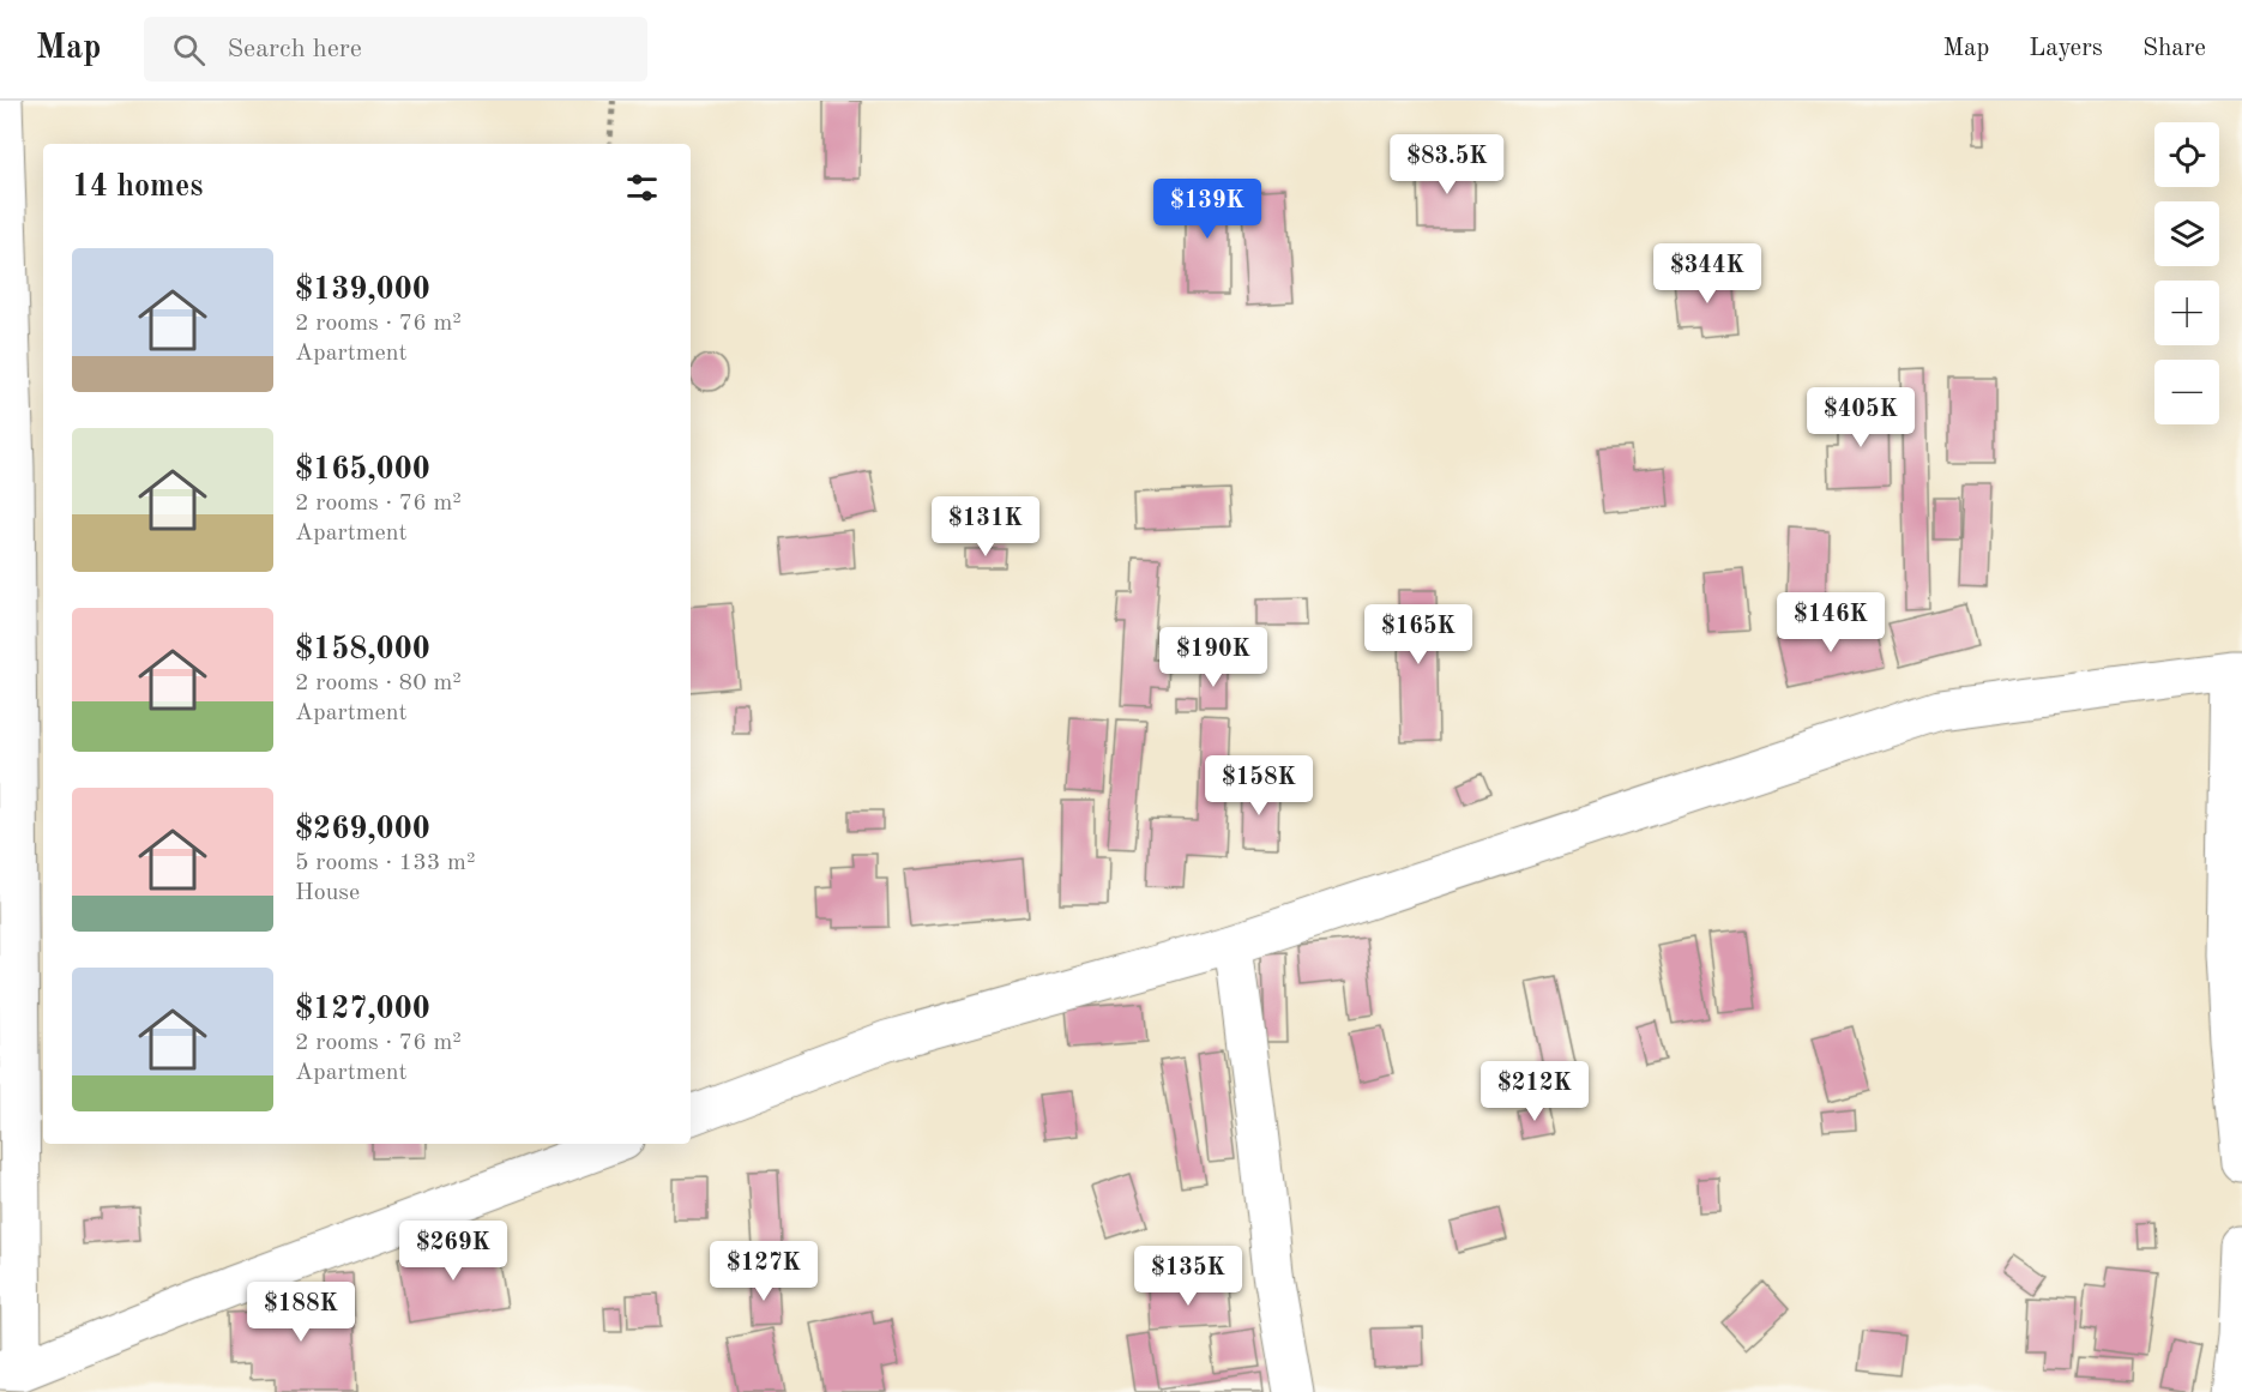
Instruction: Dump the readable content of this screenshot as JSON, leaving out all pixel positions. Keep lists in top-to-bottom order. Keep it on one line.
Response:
{"page":{"header":"Map","search":"Search here","nav":["Map","Layers","Share"],"map_buttons":["+","−"],"price":["$83.5K","$139K","$344K","$405K","$131K","$146K","$165K","$190K","$158K","$212K","$269K","$127K","$135K","$188K"],"heading":"14 homes","list":[{"name":"$139,000","note":"2 rooms · 76 m² · Apartment"},{"name":"$165,000","note":"2 rooms · 76 m² · Apartment"},{"name":"$158,000","note":"2 rooms · 80 m² · Apartment"},{"name":"$269,000","note":"5 rooms · 133 m² · House"},{"name":"$127,000","note":"2 rooms · 76 m² · Apartment"}]}}
